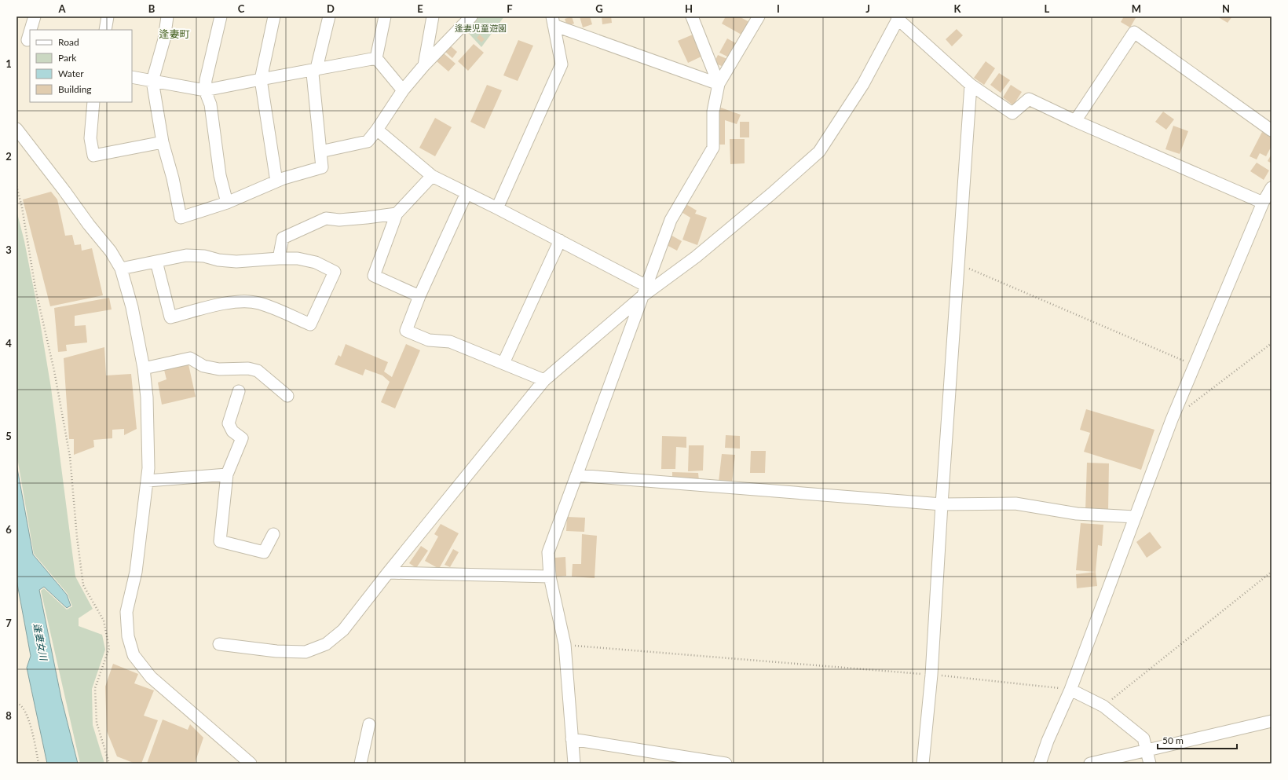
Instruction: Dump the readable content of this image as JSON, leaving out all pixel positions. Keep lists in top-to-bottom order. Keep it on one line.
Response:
{"districts":["逢妻町"],"water":["逢妻女川"],"parks":["逢妻児童遊園"],"legend":["Road","Park","Water","Building"],"scale_bar":"50 m","grid":{"columns":["A","B","C","D","E","F","G","H","I","J","K","L","M","N"],"rows":["1","2","3","4","5","6","7","8"]}}
